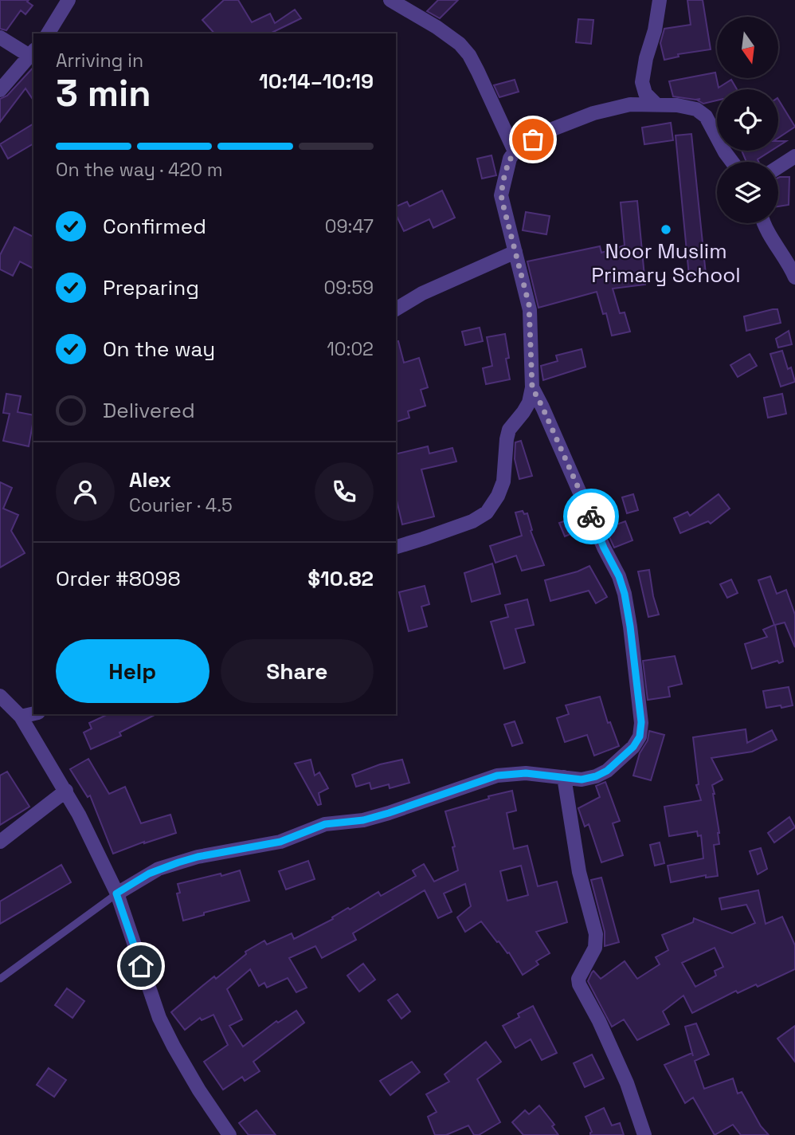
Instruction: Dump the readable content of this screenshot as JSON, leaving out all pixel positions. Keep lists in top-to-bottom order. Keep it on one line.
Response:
{"places":["Noor Muslim Primary School"],"north":"bottom","page":{"heading":["3 min","Arriving in","10:14–10:19"],"panel":["Alex","Courier · 4.5","Order #8098","$10.82"],"bar":"On the way · 420 m","list":[["Confirmed","09:47"],["Preparing","09:59"],["On the way","10:02"],"Delivered"],"buttons":["Help","Share"]}}
